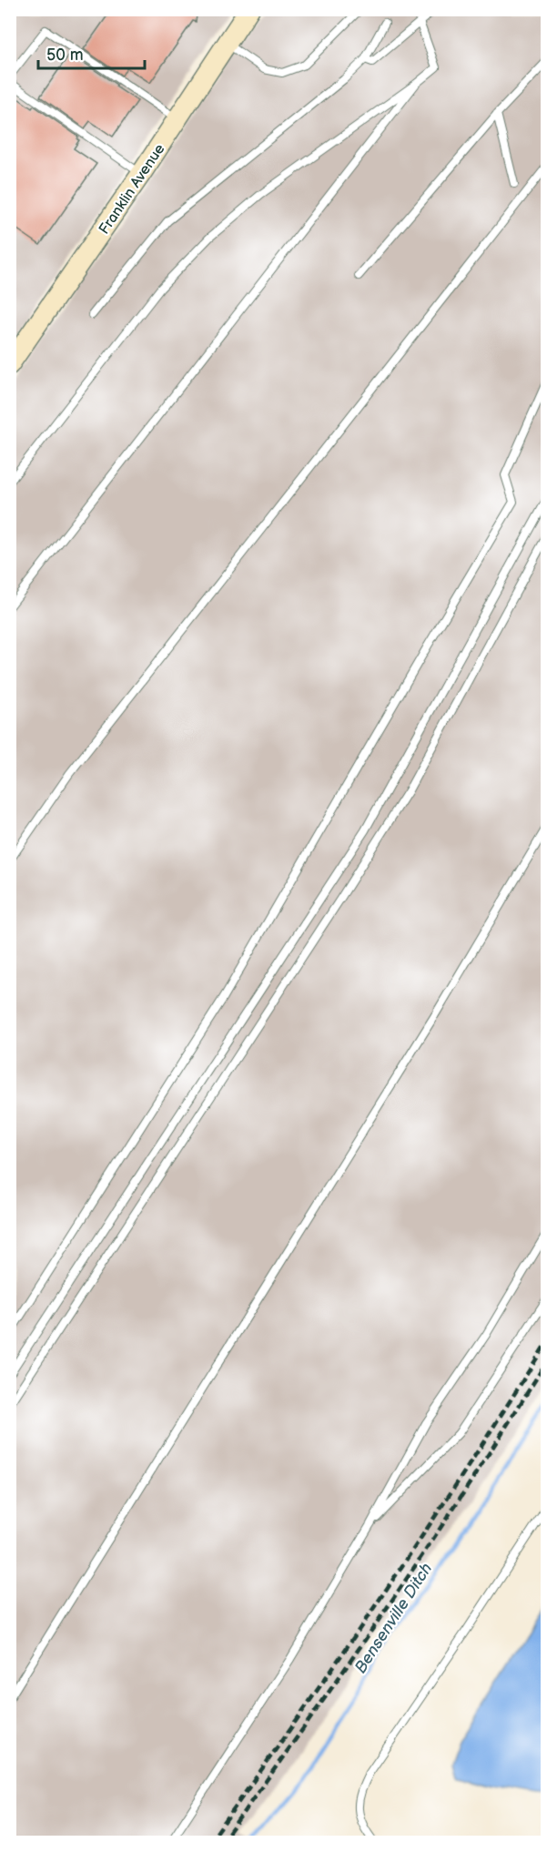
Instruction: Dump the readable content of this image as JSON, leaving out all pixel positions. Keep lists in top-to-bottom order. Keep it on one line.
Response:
{"streets":{"main road":["Franklin Avenue"]},"water":["Bensenville Ditch"],"scale_bar":"50 m"}
